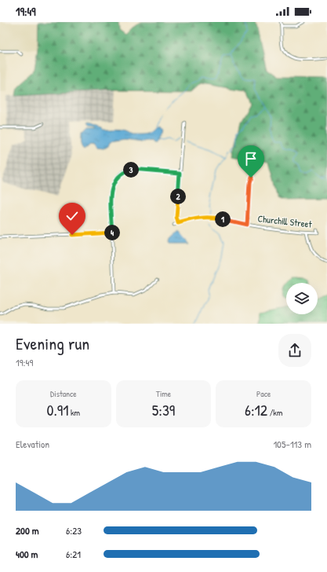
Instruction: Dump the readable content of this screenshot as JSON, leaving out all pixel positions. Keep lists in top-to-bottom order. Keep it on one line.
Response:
{"streets":{"street":["Churchill Street"]},"page":{"status":"19:49","pins":["3","2","1","4"],"heading":["Evening run","19:49"],"stats":[["Distance","0.91 km"],["Time","5:39"],["Pace","6:12 /km"]],"chart":["Elevation","105–113 m"],"list":[{"name":"200 m","note":"6:23"},{"name":"400 m","note":"6:21"}]}}
